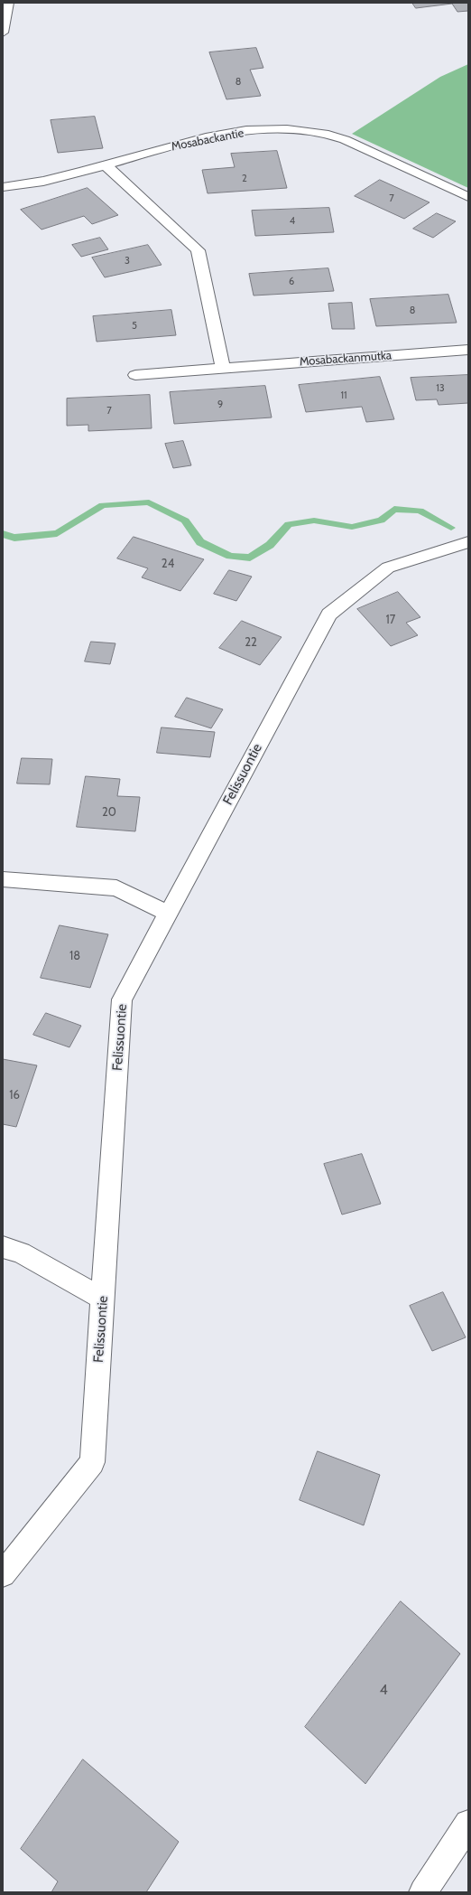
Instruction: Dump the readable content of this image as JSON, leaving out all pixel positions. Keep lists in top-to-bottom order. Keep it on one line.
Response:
{"streets":{"street":["Mosabackantie","Mosabackanmutka","Felissuontie"]},"house_numbers":["8","2","7","4","3","6","8","5","13","11","9","7","24","17","22","20","18","16","4"]}
